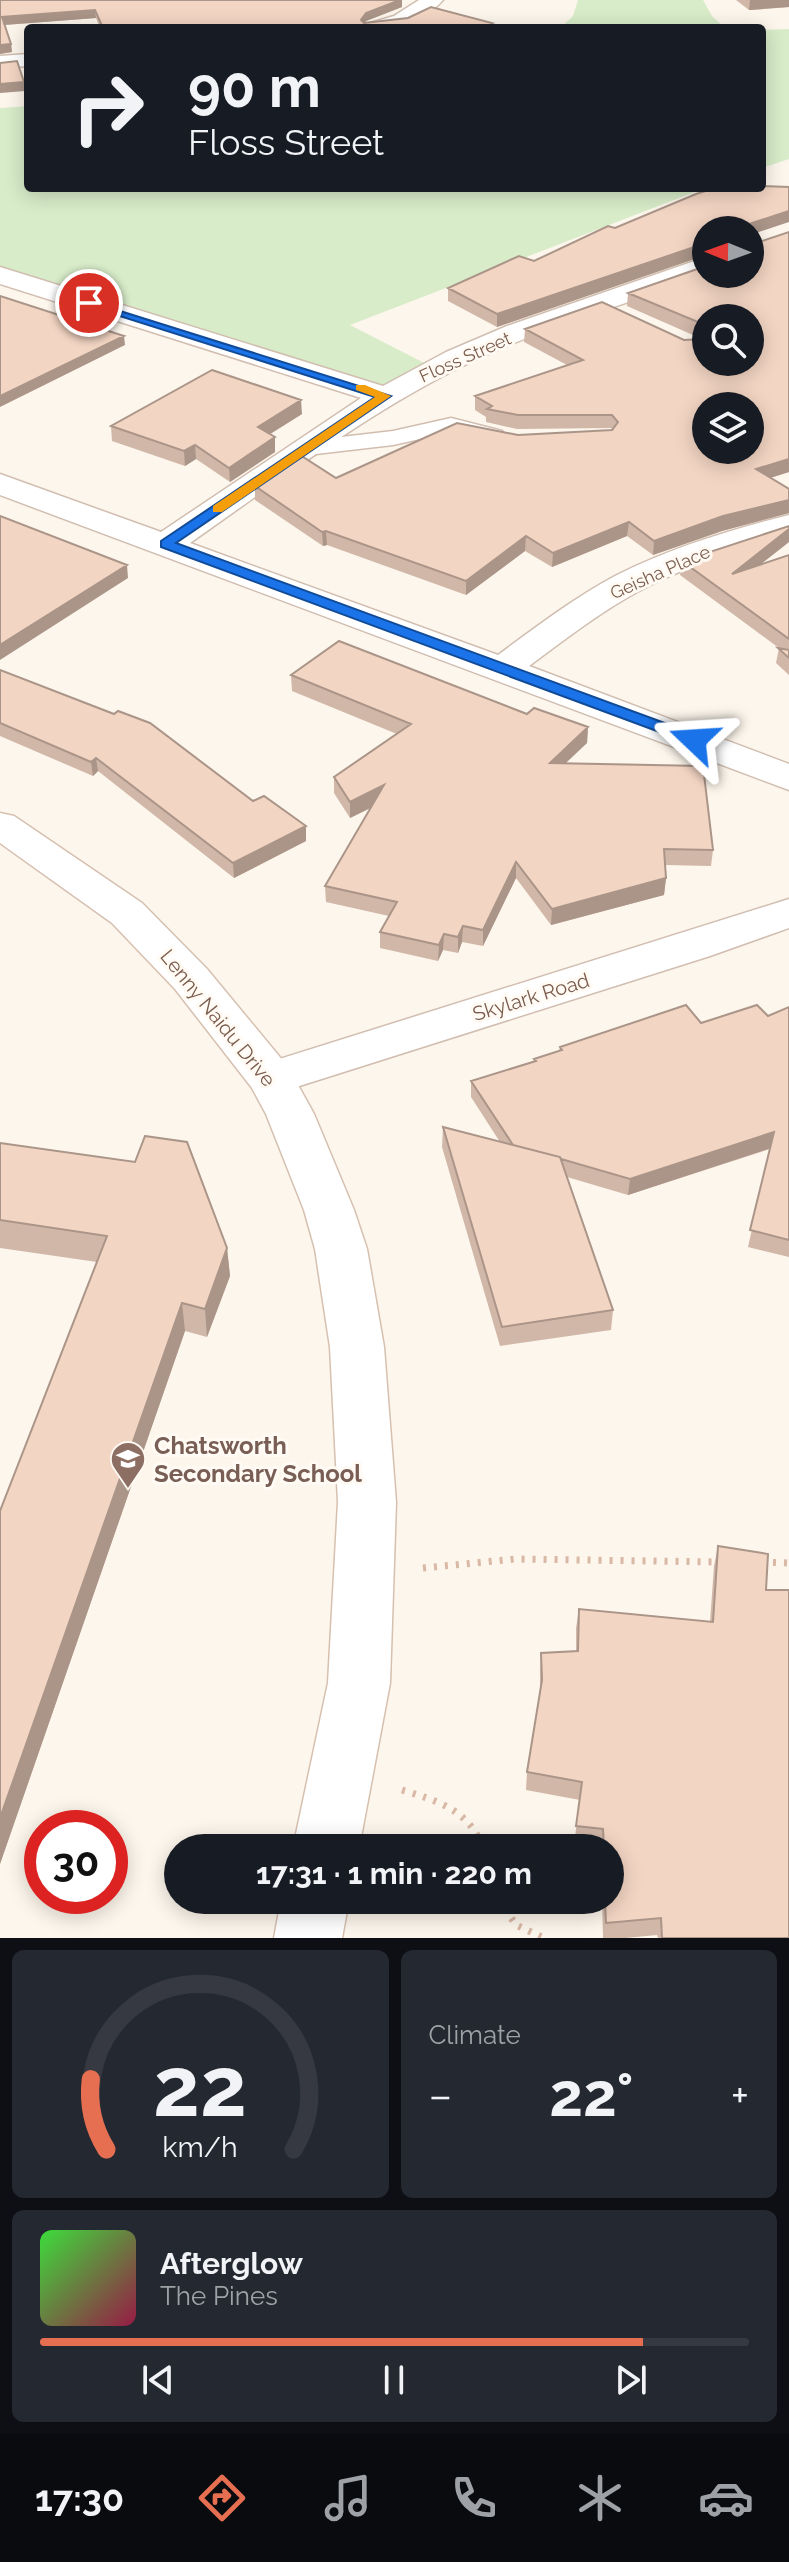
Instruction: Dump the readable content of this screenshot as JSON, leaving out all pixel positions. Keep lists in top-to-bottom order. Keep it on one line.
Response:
{"streets":{"street":["Floss Street","Geisha Place","Skylark Road","Lenny Naidu Drive"]},"crossings":[["Skylark Road","Lenny Naidu Drive"]],"places":{"school or university":["Chatsworth Secondary School"]},"north":"left","page":{"turn":["90 m","Floss Street"],"limit":"30","trip":"17:31 · 1 min · 220 m","tile":"Climate","heat":["−","22°","+"],"song":["Afterglow","The Pines"],"tabs":"17:30","gauge":["22","km/h"]}}
